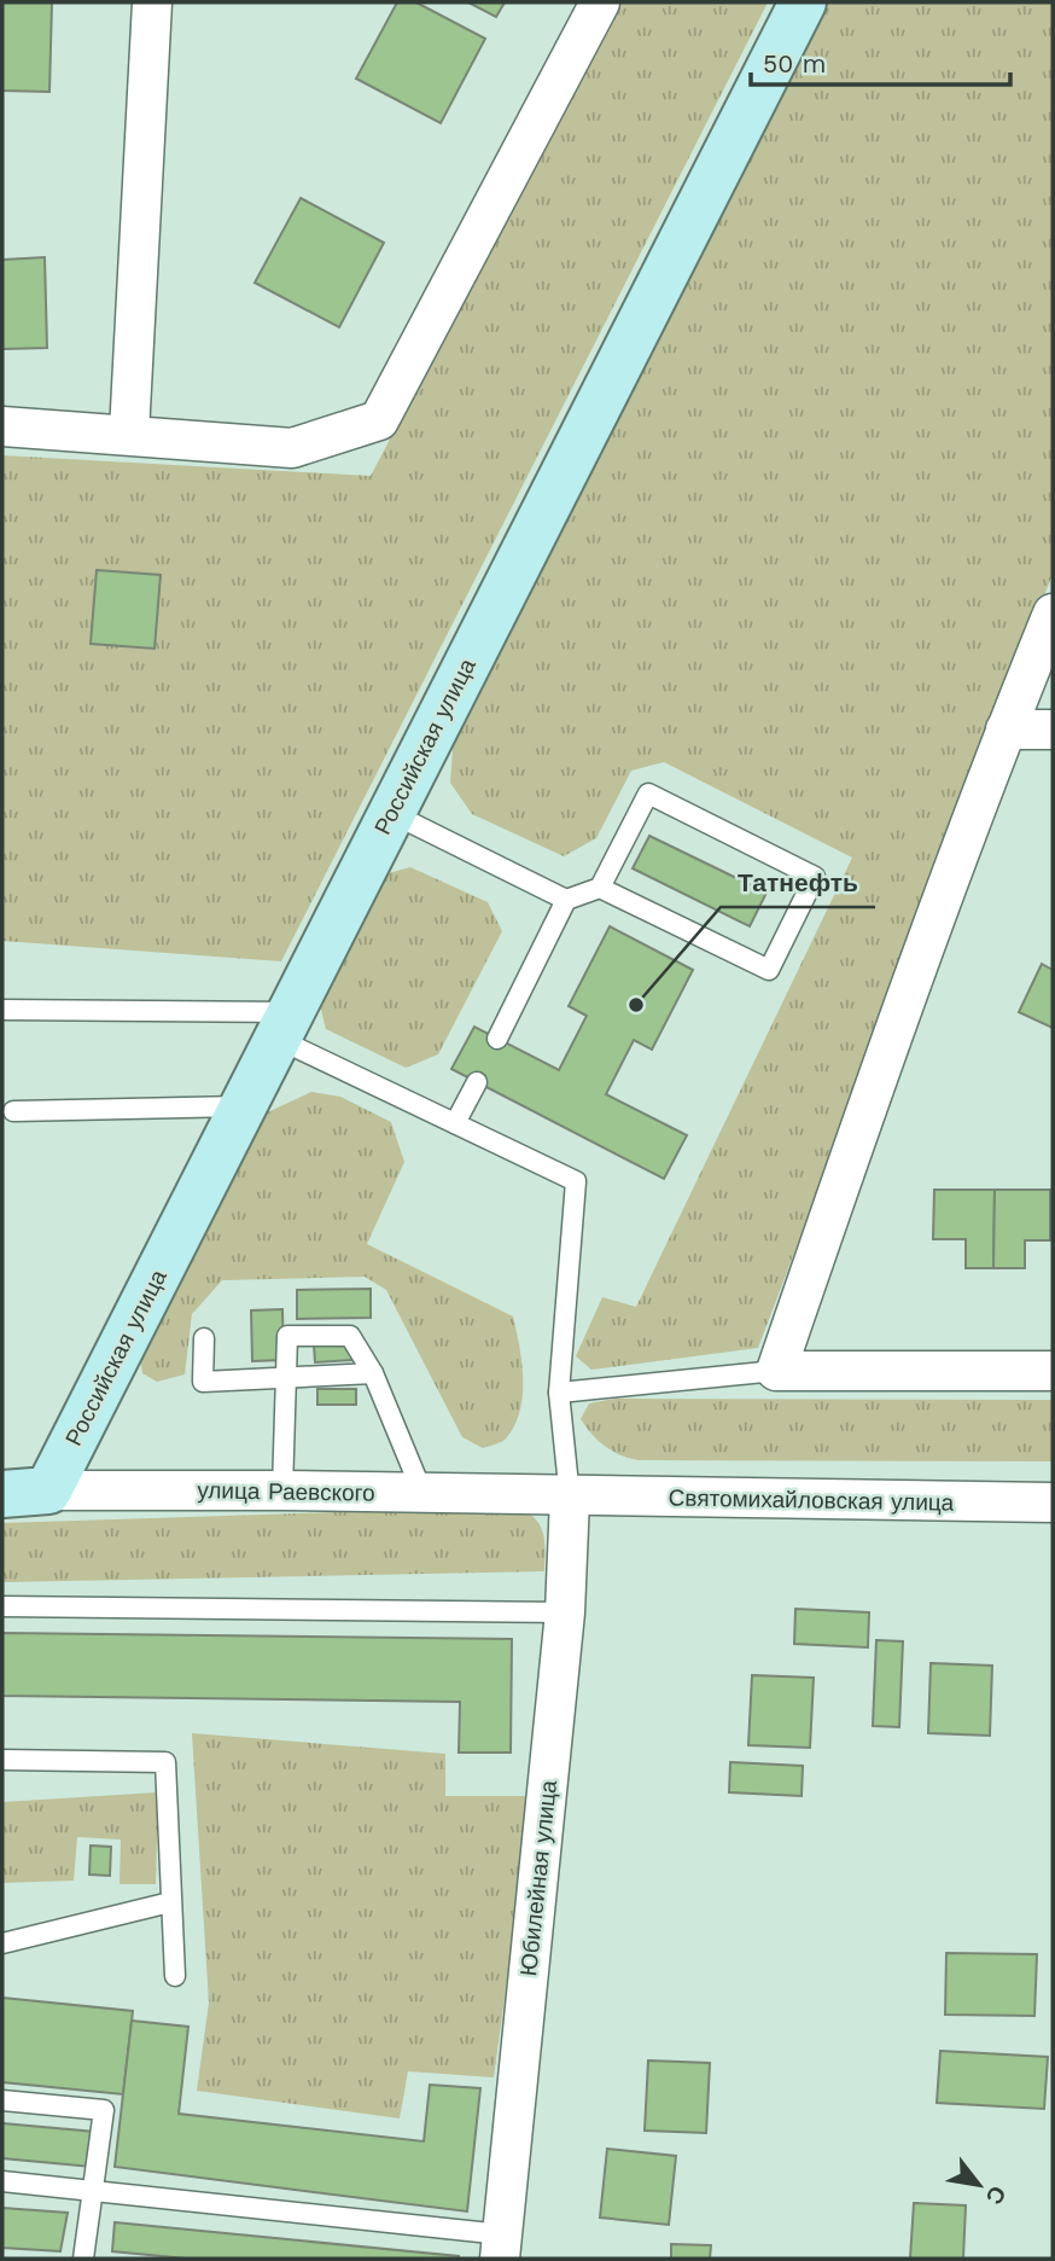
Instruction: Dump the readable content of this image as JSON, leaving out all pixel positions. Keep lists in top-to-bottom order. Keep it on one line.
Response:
{"streets":{"main road":["Российская улица","улица Раевского"],"street":["Святомихайловская улица","Юбилейная улица"]},"crossings":[["Российская улица","улица Раевского"],["улица Раевского","Святомихайловская улица"],["улица Раевского","Юбилейная улица"],["Святомихайловская улица","Юбилейная улица"]],"places":["Татнефть"],"scale_bar":"50 m","north":"bottom right"}
